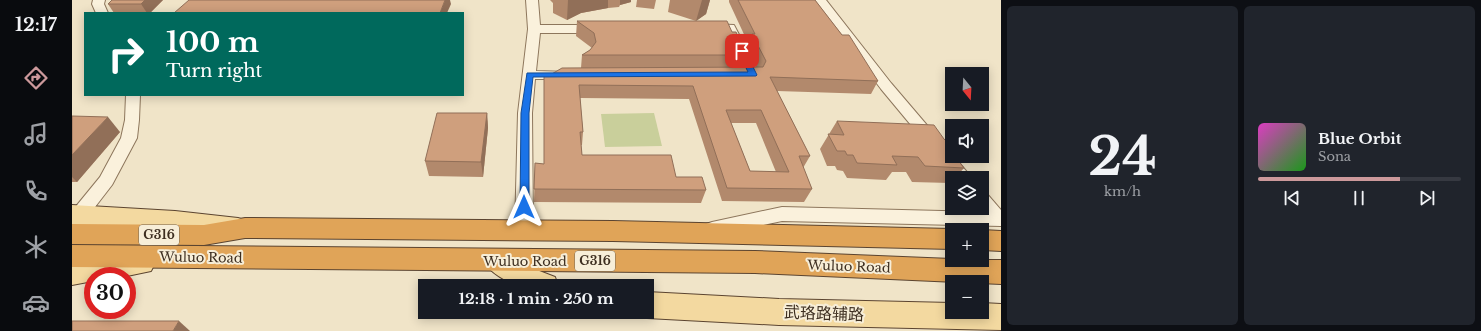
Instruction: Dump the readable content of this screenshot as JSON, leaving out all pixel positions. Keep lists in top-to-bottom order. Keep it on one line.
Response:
{"streets":{"highway":["G316","Wuluo Road"],"main road":["武珞路辅路"]},"north":"bottom","page":{"tabs":"12:17","tile":["24","km/h"],"turn":["100 m","Turn right"],"map_buttons":["+","−"],"song":["Blue Orbit","Sona"],"limit":"30","trip":"12:18 · 1 min · 250 m"}}
